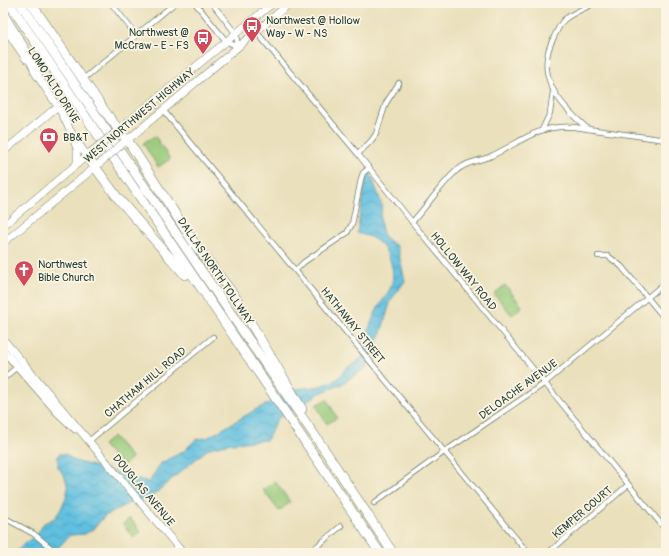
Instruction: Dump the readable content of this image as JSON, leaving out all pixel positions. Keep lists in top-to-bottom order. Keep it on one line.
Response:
{"streets":{"highway":["DALLAS NORTH TOLLWAY"],"main road":["LOMO ALTO DRIVE","WEST NORTHWEST HIGHWAY","DOUGLAS AVENUE"],"street":["HOLLOW WAY ROAD","HATHAWAY STREET","CHATHAM HILL ROAD","DELOACHE AVENUE","KEMPER COURT"]},"crossings":[["LOMO ALTO DRIVE","WEST NORTHWEST HIGHWAY"],["WEST NORTHWEST HIGHWAY","HOLLOW WAY ROAD"],["WEST NORTHWEST HIGHWAY","HATHAWAY STREET"],["HOLLOW WAY ROAD","DELOACHE AVENUE"],["HOLLOW WAY ROAD","KEMPER COURT"],["HATHAWAY STREET","DELOACHE AVENUE"],["CHATHAM HILL ROAD","DOUGLAS AVENUE"]],"places":{"bus stop":["Northwest @ Hollow Way - W - NS","Northwest @ McCraw - E - FS"],"bank":["BB&T"],"church":["Northwest Bible Church"]}}
